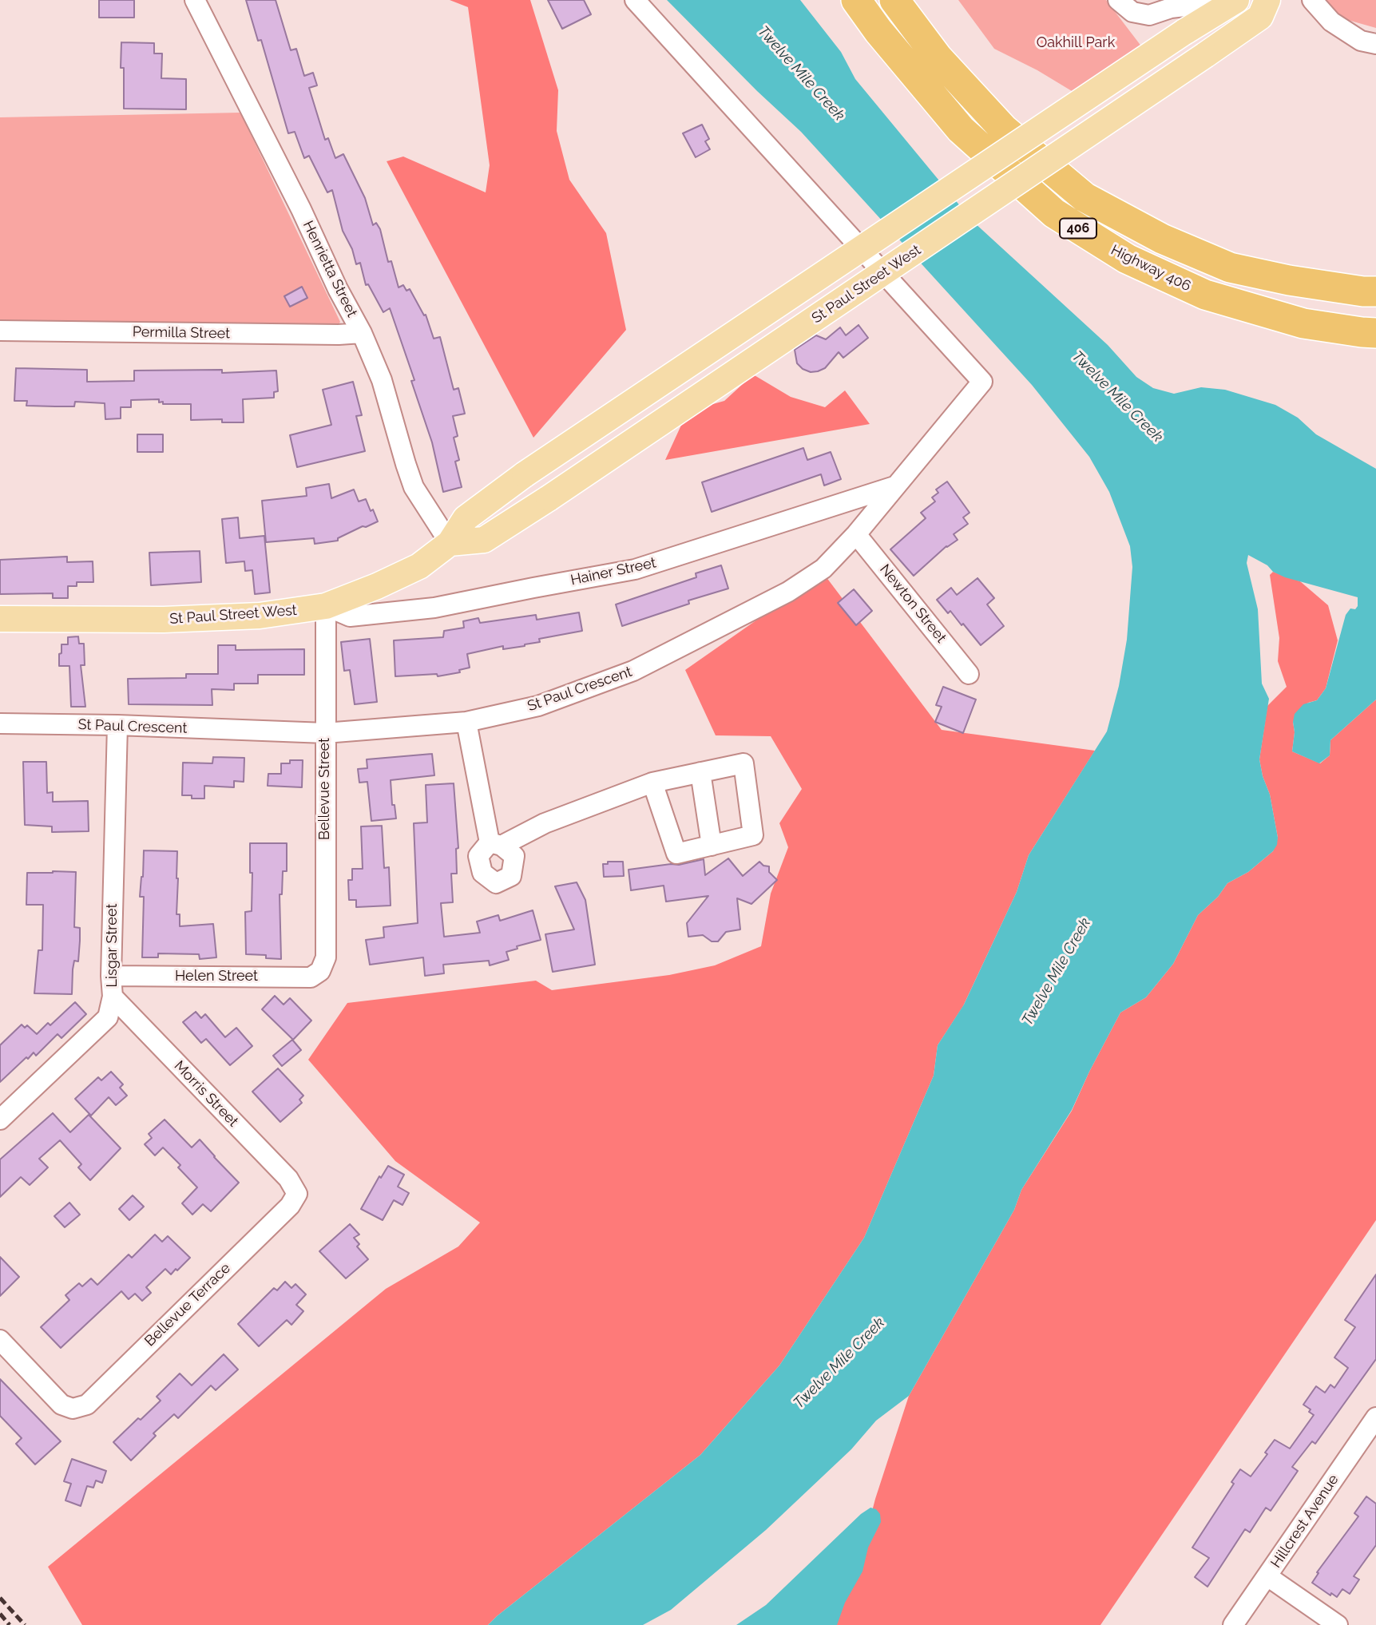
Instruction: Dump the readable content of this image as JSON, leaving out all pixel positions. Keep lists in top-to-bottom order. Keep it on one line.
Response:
{"streets":{"highway":["406","Highway 406"],"main road":["St Paul Street West"],"street":["Henrietta Street","Permilla Street","Hainer Street","Newton Street","St Paul Crescent","Bellevue Street","Lisgar Street","Helen Street","Morris Street","Bellevue Terrace","Hillcrest Avenue"]},"crossings":[["Henrietta Street","St Paul Street West"],["Henrietta Street","Permilla Street"],["St Paul Street West","Hainer Street"],["St Paul Street West","Bellevue Street"],["Hainer Street","St Paul Crescent"],["Hainer Street","Bellevue Street"],["Newton Street","St Paul Crescent"],["St Paul Crescent","Bellevue Street"],["St Paul Crescent","Lisgar Street"],["Bellevue Street","Helen Street"],["Lisgar Street","Helen Street"],["Lisgar Street","Morris Street"],["Morris Street","Bellevue Terrace"]],"water":["Twelve Mile Creek"],"parks":["Oakhill Park"]}
